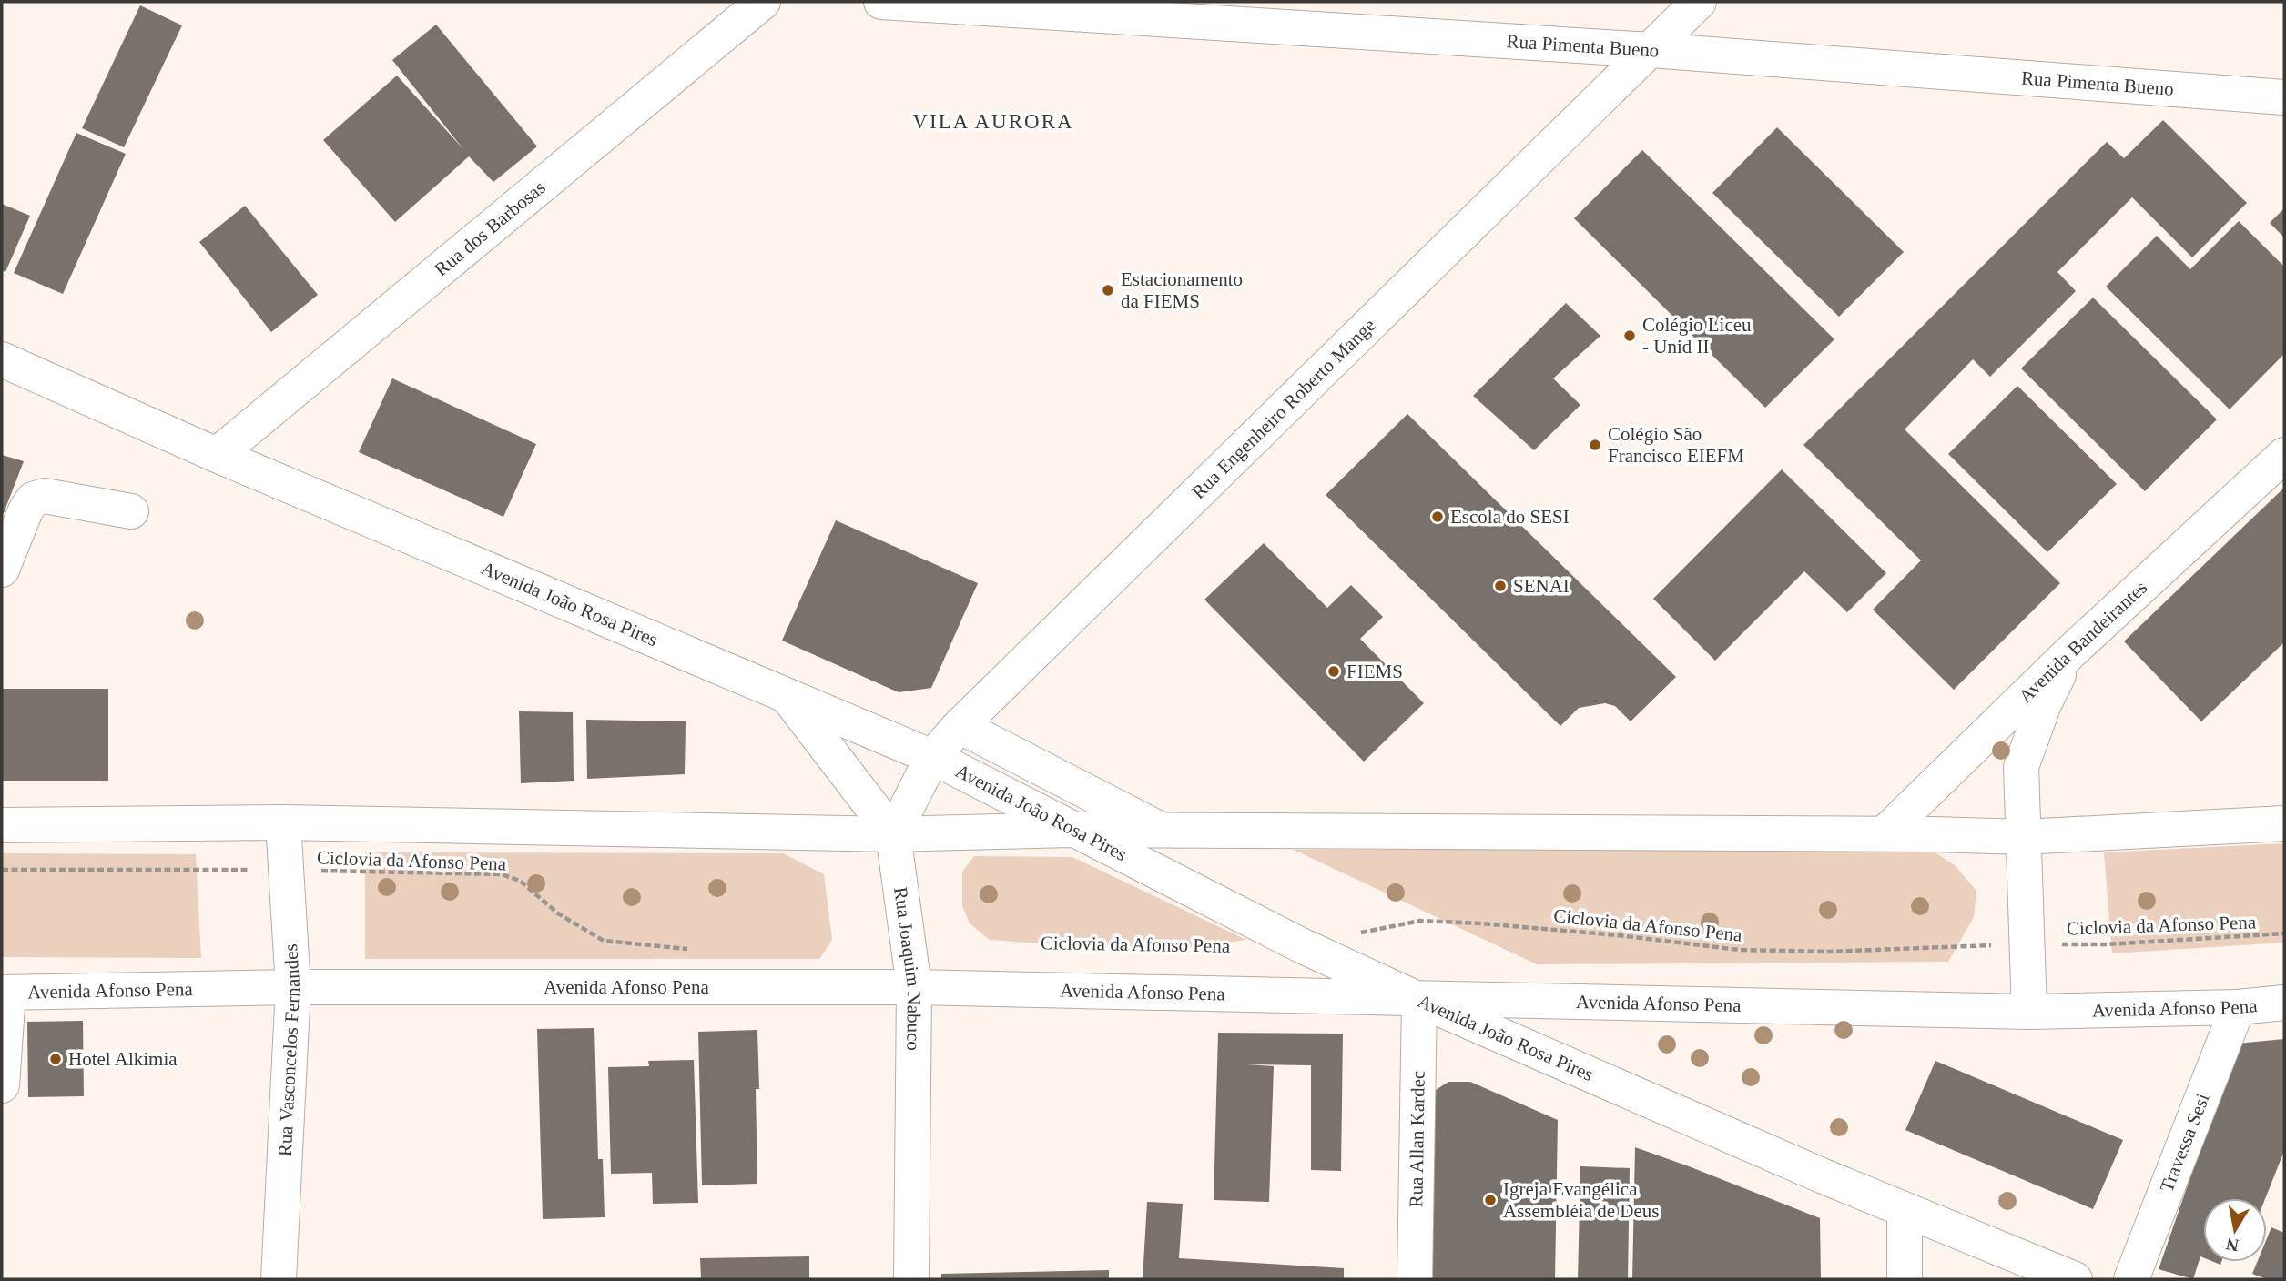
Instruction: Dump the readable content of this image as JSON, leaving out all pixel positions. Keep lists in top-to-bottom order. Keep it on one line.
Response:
{"streets":{"street":["Rua Pimenta Bueno","Rua dos Barbosas","Rua Engenheiro Roberto Mange","Avenida João Rosa Pires","Avenida Bandeirantes","Rua Joaquim Nabuco","Avenida Afonso Pena","Rua Vasconcelos Fernandes","Rua Allan Kardec","Travessa Sesi"],"path":["Ciclovia da Afonso Pena"]},"crossings":[["Rua Pimenta Bueno","Rua Engenheiro Roberto Mange"],["Rua dos Barbosas","Avenida João Rosa Pires"],["Rua Engenheiro Roberto Mange","Avenida João Rosa Pires"],["Rua Engenheiro Roberto Mange","Rua Joaquim Nabuco"],["Avenida João Rosa Pires","Rua Joaquim Nabuco"],["Avenida João Rosa Pires","Avenida Afonso Pena"],["Avenida João Rosa Pires","Rua Allan Kardec"],["Ciclovia da Afonso Pena","Rua Vasconcelos Fernandes"],["Rua Joaquim Nabuco","Avenida Afonso Pena"],["Avenida Afonso Pena","Rua Vasconcelos Fernandes"],["Avenida Afonso Pena","Rua Allan Kardec"],["Avenida Afonso Pena","Travessa Sesi"]],"districts":["VILA AURORA"],"places":["Estacionamento da FIEMS","Colégio Liceu - Unid II","Colégio São Francisco EIEFM","Escola do SESI","SENAI","FIEMS","Hotel Alkimia","Igreja Evangélica Assembléia de Deus"],"north":"bottom"}
